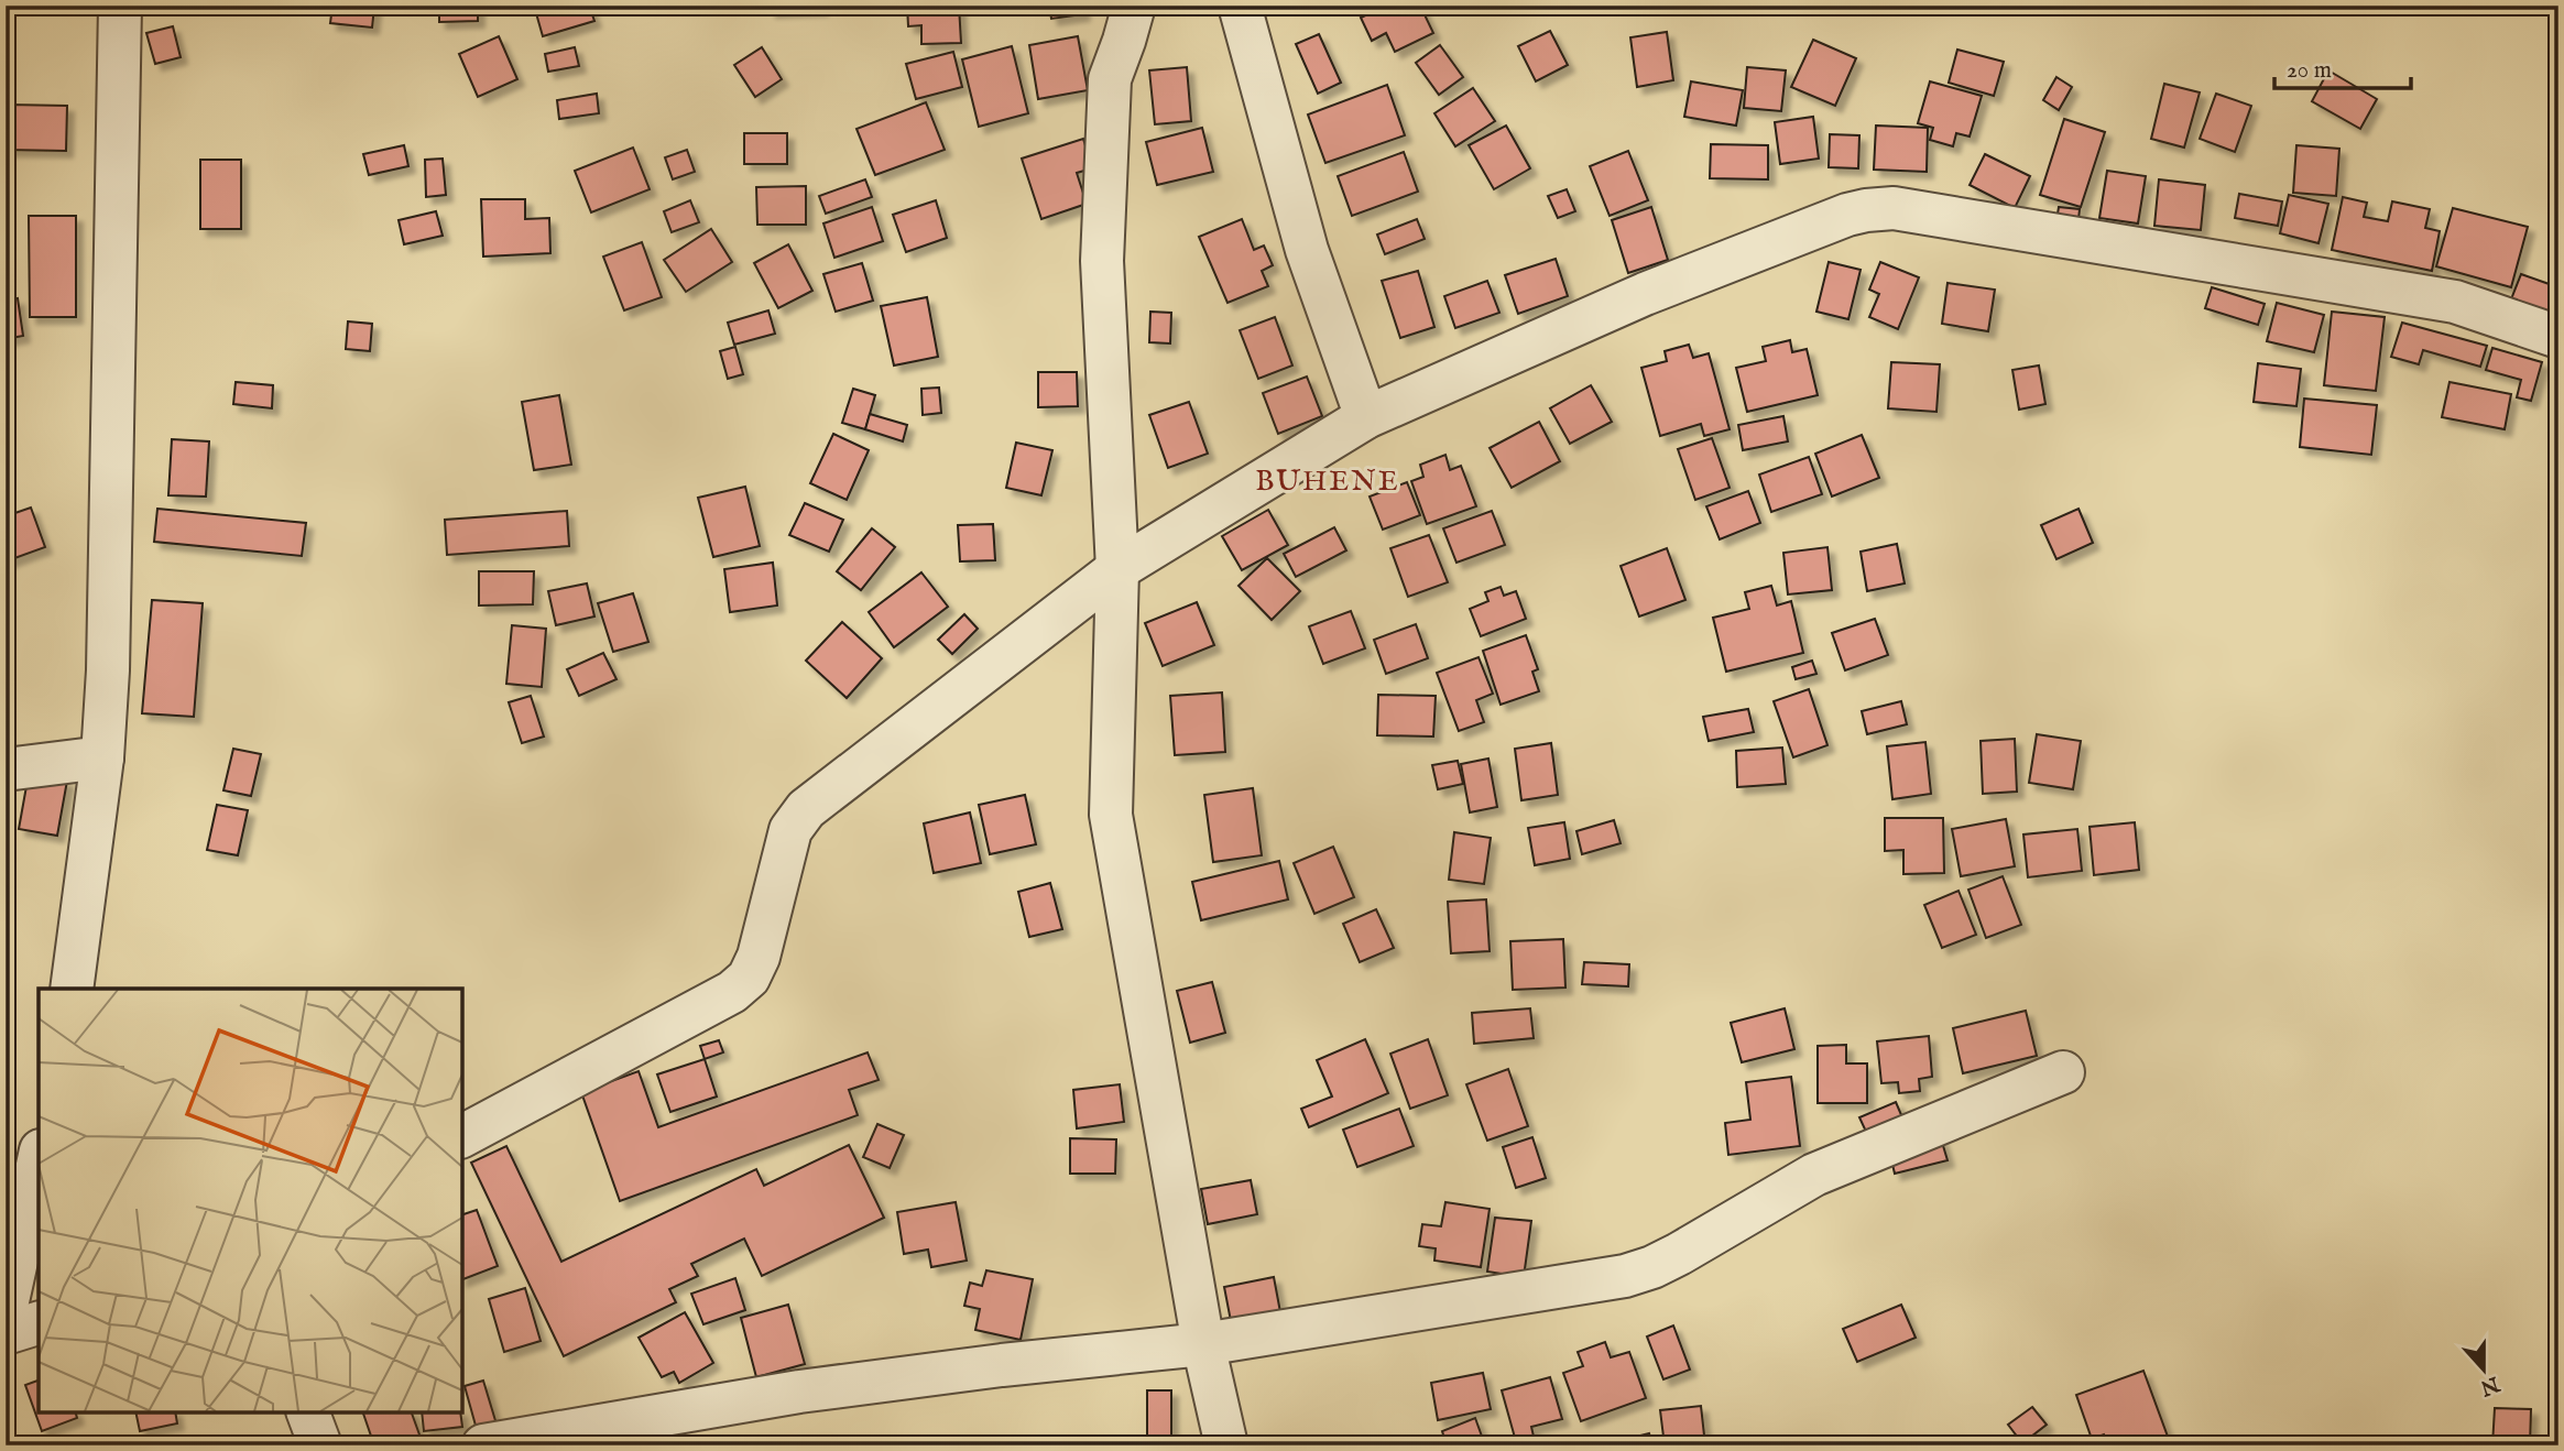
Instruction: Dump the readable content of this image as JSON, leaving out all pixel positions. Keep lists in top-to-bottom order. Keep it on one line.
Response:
{"districts":["BUHENE"],"scale_bar":"20 m","north":"bottom"}
